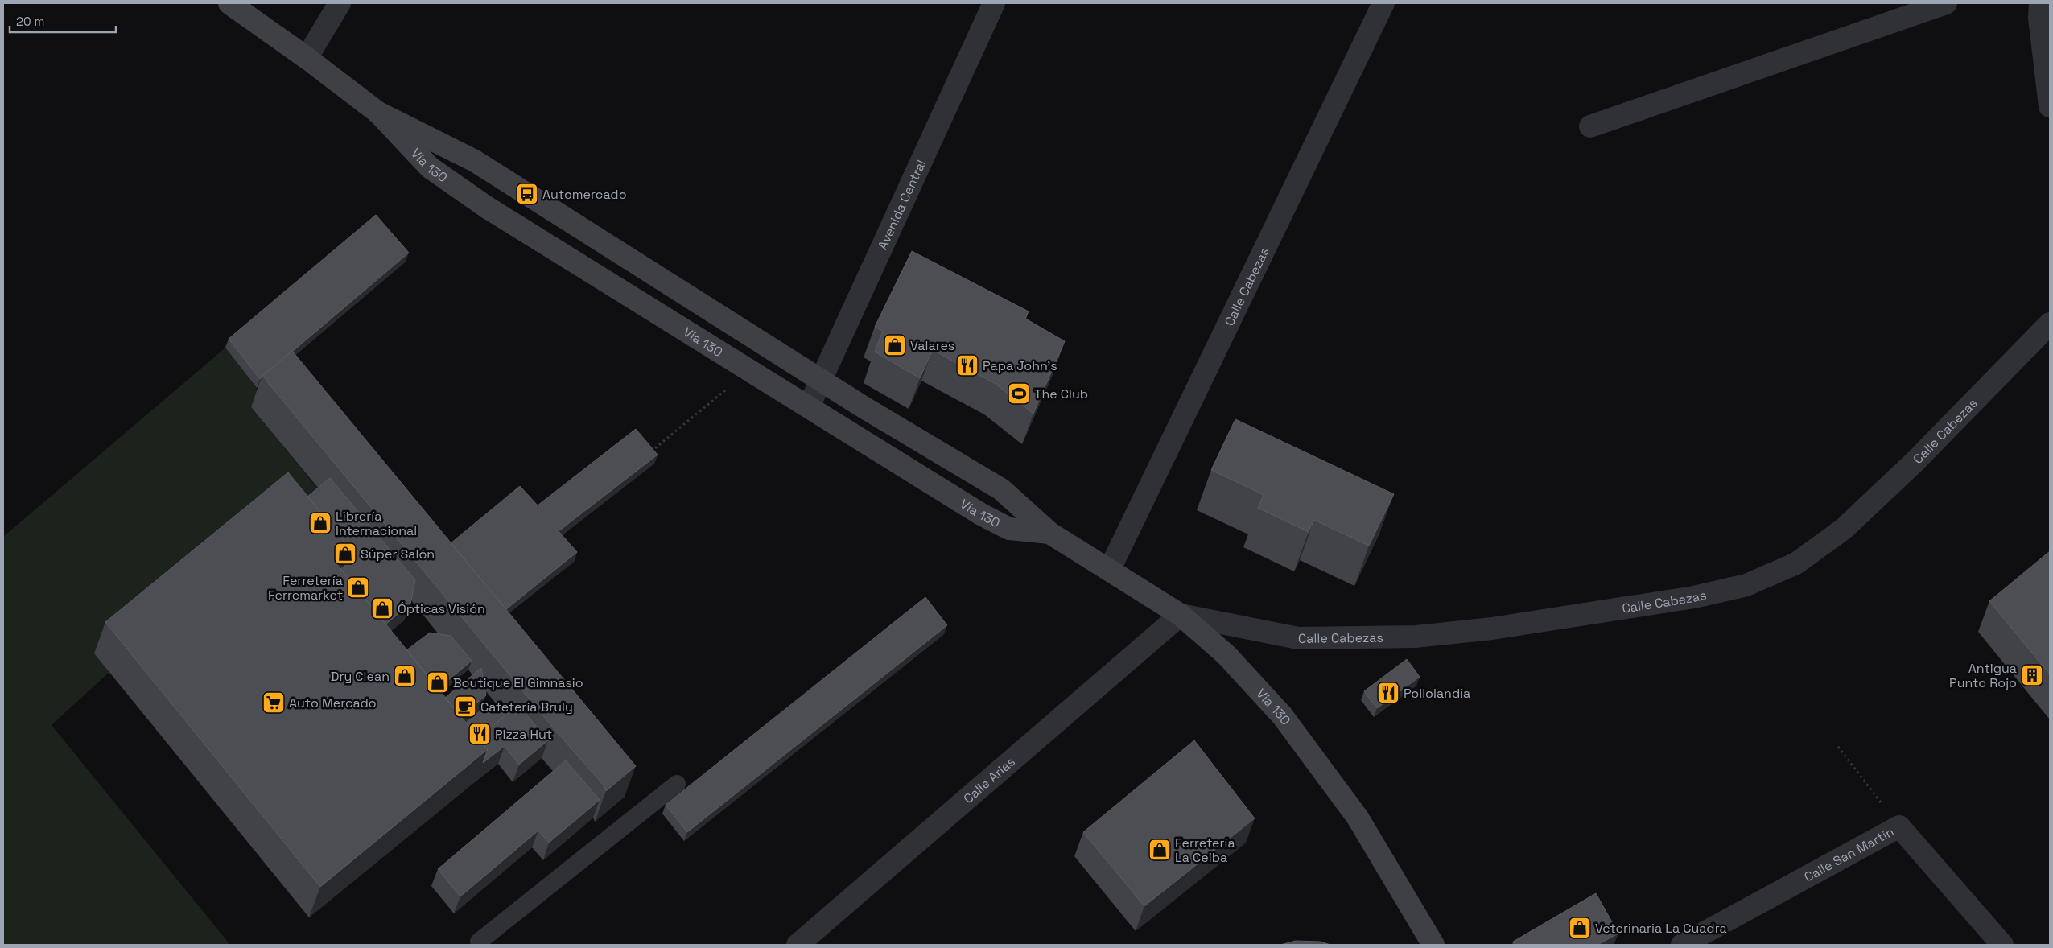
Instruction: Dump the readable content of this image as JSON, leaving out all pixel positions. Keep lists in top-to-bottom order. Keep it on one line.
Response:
{"streets":{"main road":["Vía 130"],"street":["Avenida Central","Calle Cabezas","Calle Arias","Calle San Martín"]},"crossings":[["Vía 130","Avenida Central"],["Vía 130","Calle Cabezas"],["Vía 130","Calle Arias"],["Calle Cabezas","Calle Arias"]],"places":{"bus stop":["Automercado"],"shop":["Valares","Librería Internacional","Súper Salón","Ferretería Ferremarket","Ópticas Visión","Dry Clean","Boutique El Gimnasio","Ferretería La Ceiba","Veterinaria La Cuadra"],"restaurant":["Papa John's","Pollolandia","Pizza Hut"],"sports":["The Club"],"building":["Antigua Punto Rojo"],"supermarket":["Auto Mercado"],"cafe":["Cafetería Bruly"]},"scale_bar":"20 m"}
